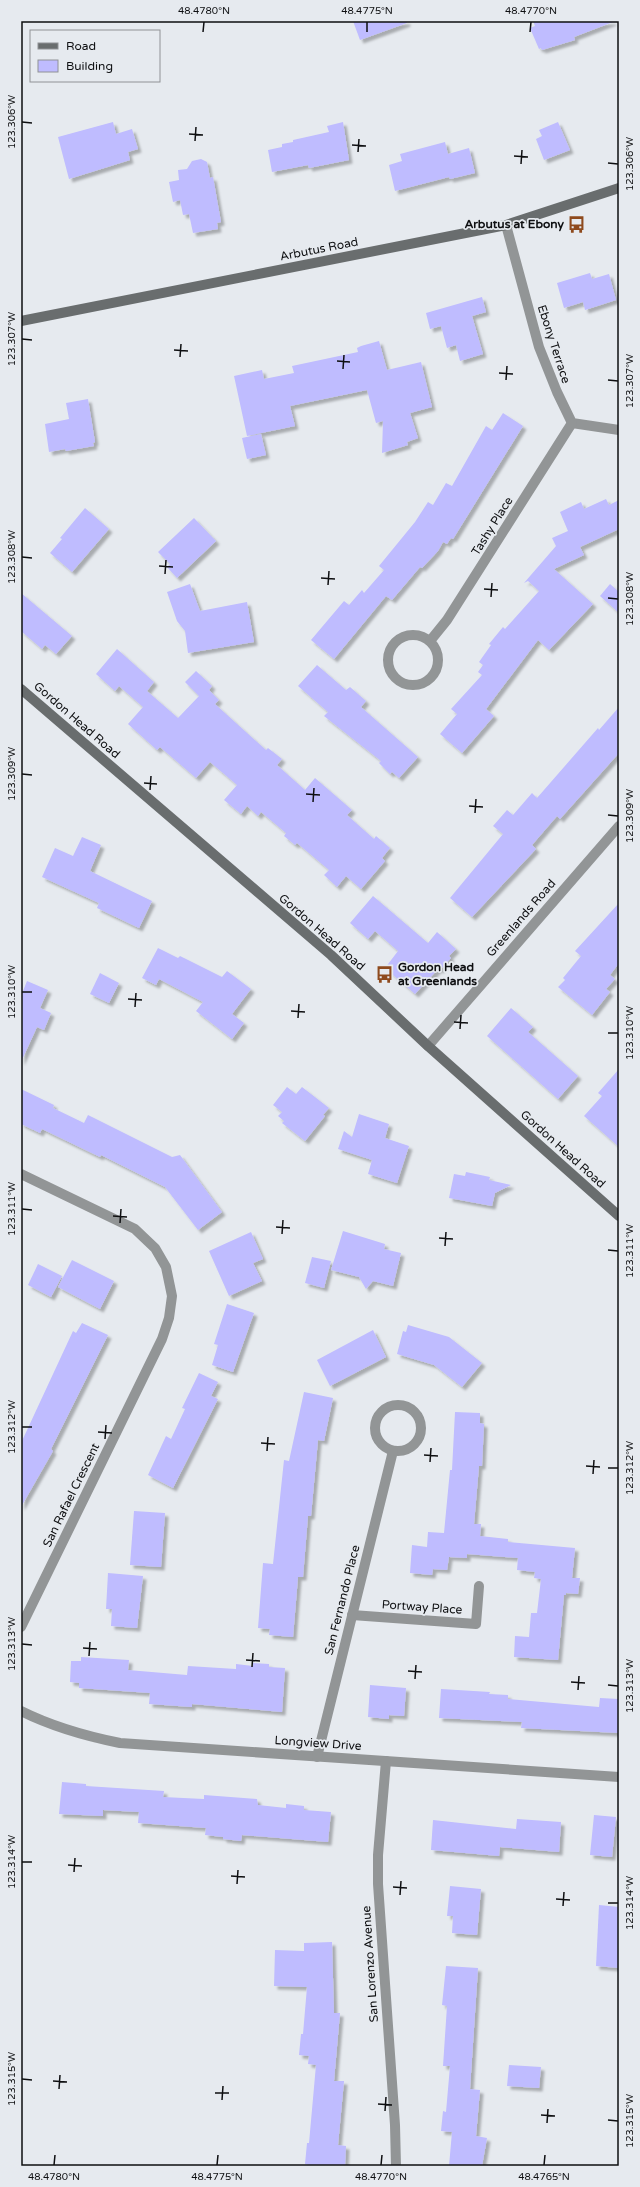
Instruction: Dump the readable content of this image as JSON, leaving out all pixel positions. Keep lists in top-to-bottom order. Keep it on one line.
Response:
{"streets":{"main road":["Arbutus Road","Gordon Head Road"],"street":["Ebony Terrace","Tashy Place","Greenlands Road","San Rafael Crescent","San Fernando Place","Portway Place","Longview Drive","San Lorenzo Avenue"]},"crossings":[["Arbutus Road","Ebony Terrace"],["Ebony Terrace","Tashy Place"],["Gordon Head Road","Greenlands Road"],["San Fernando Place","Portway Place"],["San Fernando Place","Longview Drive"],["Longview Drive","San Lorenzo Avenue"]],"places":{"bus stop":["Arbutus at Ebony","Gordon Head at Greenlands"]},"legend":["Road","Building"],"coordinates":["48.4780°N","48.4775°N","48.4770°N","123.306°W","123.307°W","123.308°W","123.309°W","123.310°W","123.311°W","123.312°W","123.313°W","123.314°W","123.315°W","48.4765°N"]}
